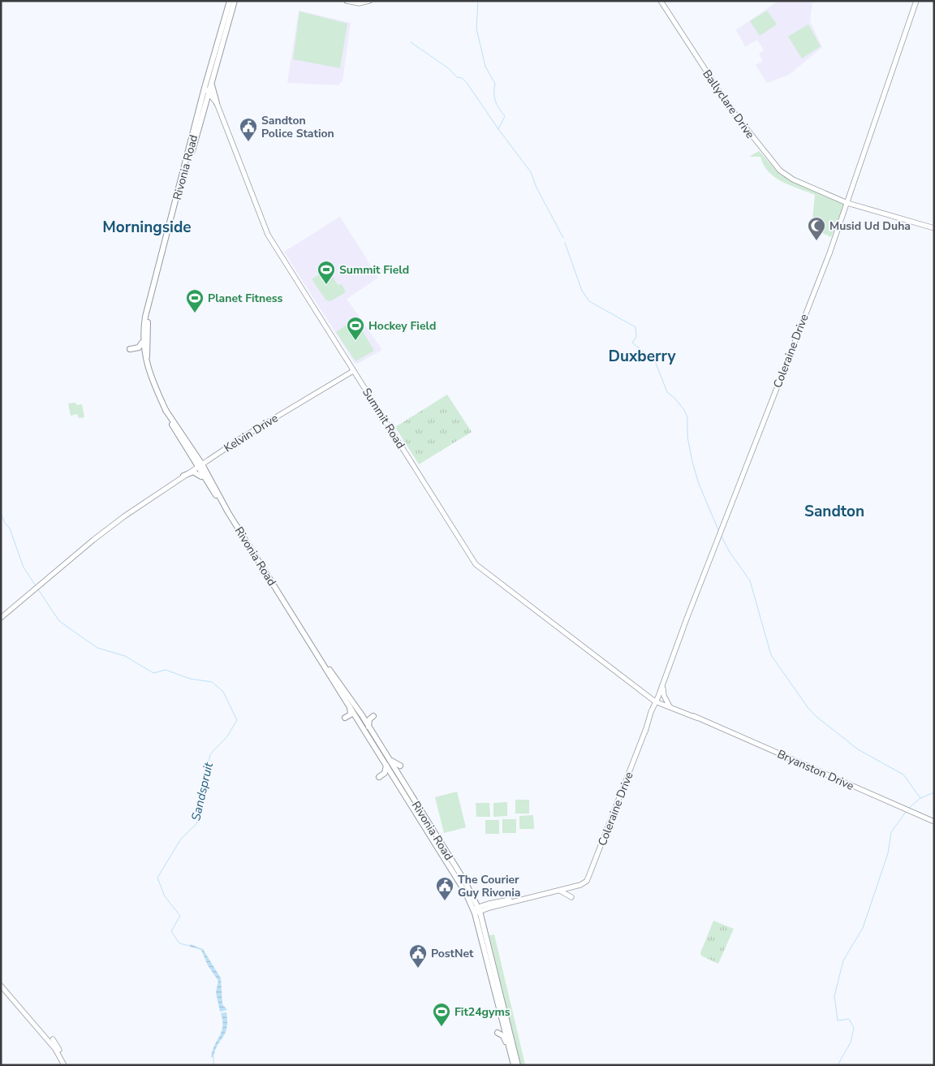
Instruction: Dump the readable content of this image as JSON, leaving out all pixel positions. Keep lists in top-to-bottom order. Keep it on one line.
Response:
{"streets":{"main road":["Ballyclare Drive","Rivonia Road","Coleraine Drive","Summit Road","Kelvin Drive","Bryanston Drive"]},"crossings":[["Ballyclare Drive","Coleraine Drive"],["Rivonia Road","Summit Road"],["Rivonia Road","Kelvin Drive"],["Coleraine Drive","Summit Road"],["Coleraine Drive","Bryanston Drive"],["Summit Road","Kelvin Drive"],["Summit Road","Bryanston Drive"]],"districts":["Morningside","Duxberry","Sandton"],"water":["Sandspruit"],"places":{"public building":["Sandton Police Station","The Courier Guy Rivonia","PostNet"],"mosque":["Musid Ud Duha"],"sports":["Summit Field","Planet Fitness","Hockey Field","Fit24gyms"]}}
